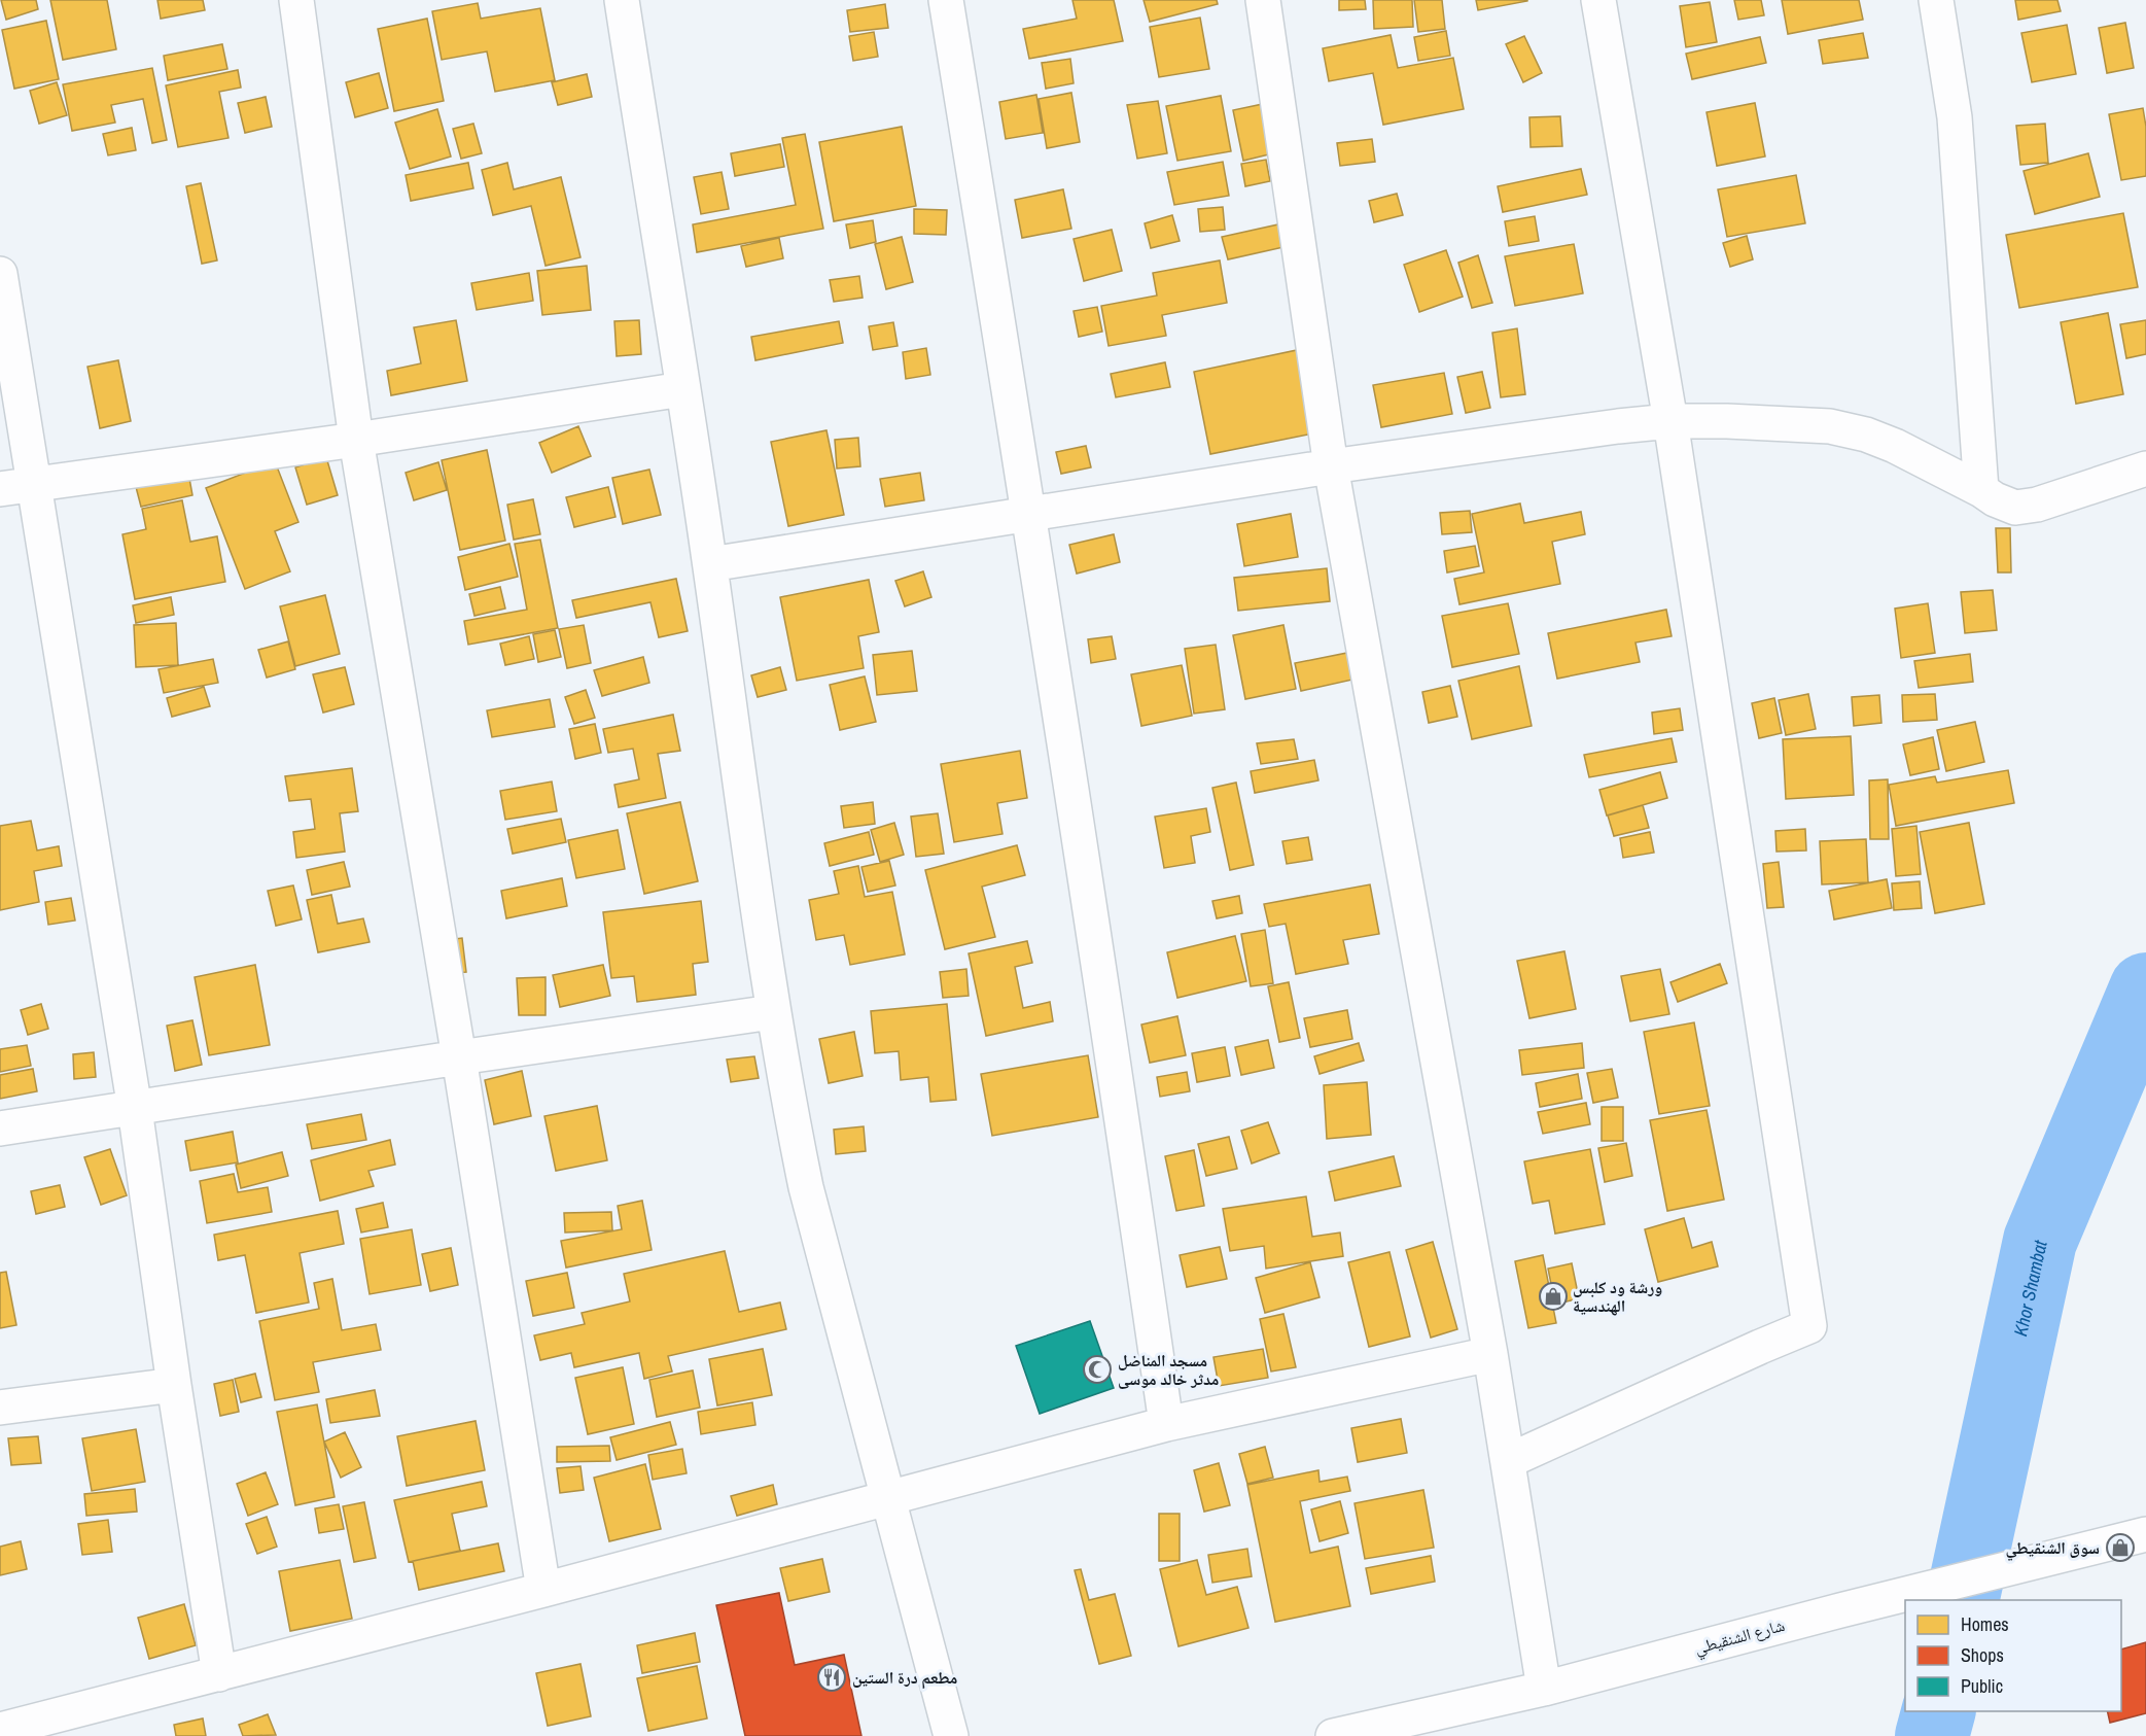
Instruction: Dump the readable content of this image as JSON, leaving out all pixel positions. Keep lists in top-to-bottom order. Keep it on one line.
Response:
{"streets":{"street":["شارع الشنقيطي"]},"water":["Khor Shambat"],"places":{"shop":["ورشة ود كلبس الهندسية","سوق الشنقيطي"],"mosque":["مسجد المناضل مدثر خالد موسى"],"restaurant":["مطعم درة الستين"]},"legend":["Homes","Shops","Public"]}
